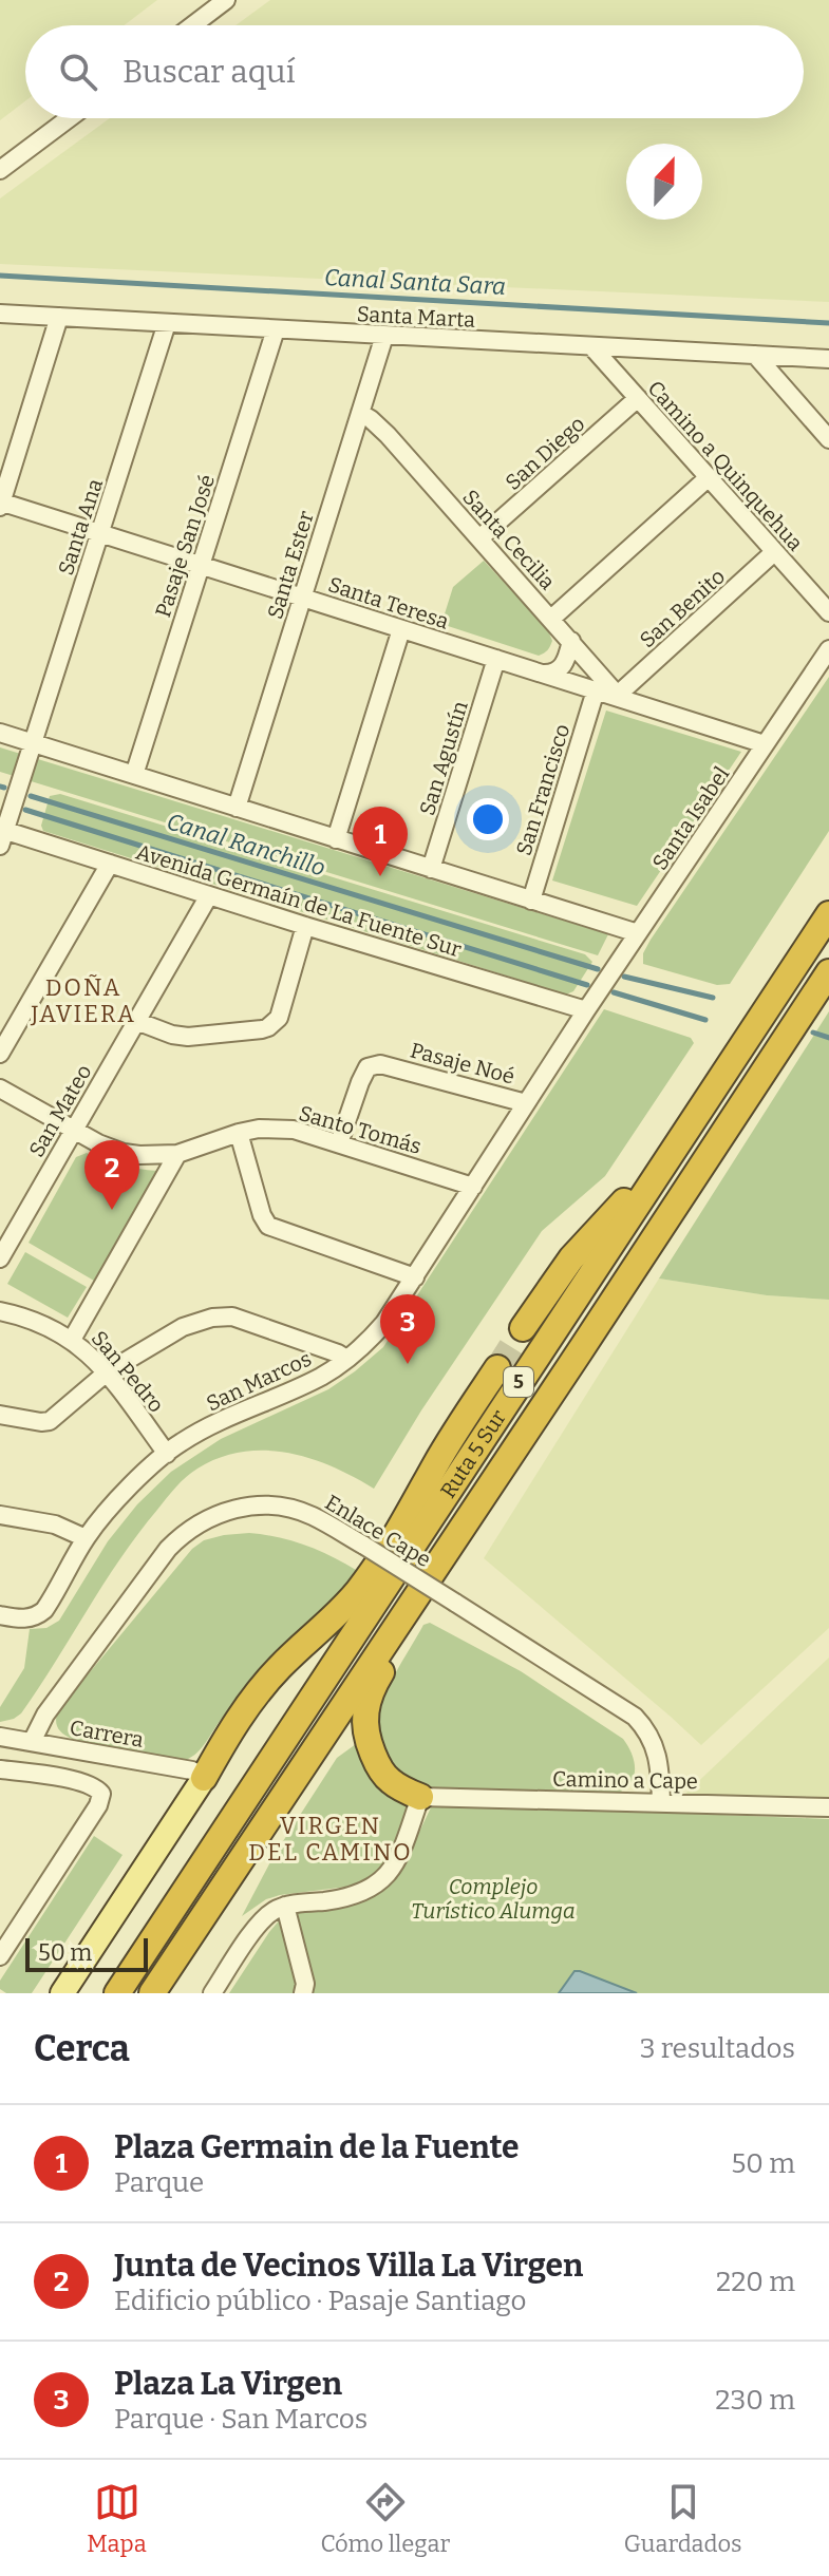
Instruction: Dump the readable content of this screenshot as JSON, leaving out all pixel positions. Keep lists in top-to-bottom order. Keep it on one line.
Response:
{"streets":{"highway":["5","Ruta 5 Sur"],"street":["Santa Marta","San Diego","Camino a Quinquehua","Santa Ana","Santa Cecilia","Pasaje San José","Santa Ester","Santa Teresa","San Benito","San Agustín","San Francisco","Santa Isabel","Avenida Germaín de La Fuente Sur","Pasaje Noé","San Mateo","Santo Tomás","San Pedro","San Marcos","Enlace Cape","Carrera","Camino a Cape"]},"crossings":[["Santa Marta","Camino a Quinquehua"],["Santa Marta","Santa Ana"],["Santa Marta","Pasaje San José"],["Santa Marta","Santa Ester"],["San Diego","Camino a Quinquehua"],["San Diego","Santa Cecilia"],["Camino a Quinquehua","San Benito"],["Santa Ana","Santa Teresa"],["Santa Ana","Avenida Germaín de La Fuente Sur"],["Santa Cecilia","Santa Ester"],["Santa Cecilia","Santa Teresa"],["Santa Cecilia","San Benito"],["Pasaje San José","Santa Teresa"],["Santa Ester","Santa Teresa"],["Santa Teresa","San Benito"],["Santa Teresa","San Agustín"],["Santa Teresa","San Francisco"],["Santa Teresa","Santa Isabel"],["Santa Isabel","Avenida Germaín de La Fuente Sur"],["Santa Isabel","San Marcos"],["Avenida Germaín de La Fuente Sur","San Mateo"],["Avenida Germaín de La Fuente Sur","San Marcos"],["Pasaje Noé","Santo Tomás"],["Pasaje Noé","San Marcos"],["San Mateo","Santo Tomás"],["Santo Tomás","San Marcos"],["San Pedro","San Marcos"],["Enlace Cape","Carrera"],["Enlace Cape","Camino a Cape"]],"districts":["DOÑA JAVIERA","VIRGEN DEL CAMINO"],"water":["Canal Santa Sara","Canal Ranchillo"],"parks":["Complejo Turístico Alumga"],"scale_bar":"50 m","north":"top","page":{"search":"Buscar aquí","pins":["1","2","3"],"scale":"50 m","heading":["Cerca","3 resultados"],"list":[{"mark":"1","name":"Plaza Germain de la Fuente","note":"Parque","value":"50 m"},{"mark":"2","name":"Junta de Vecinos Villa La Virgen","note":"Edificio público · Pasaje Santiago","value":"220 m"},{"mark":"3","name":"Plaza La Virgen","note":"Parque · San Marcos","value":"230 m"}],"nav":["Mapa","Cómo llegar","Guardados"]}}
